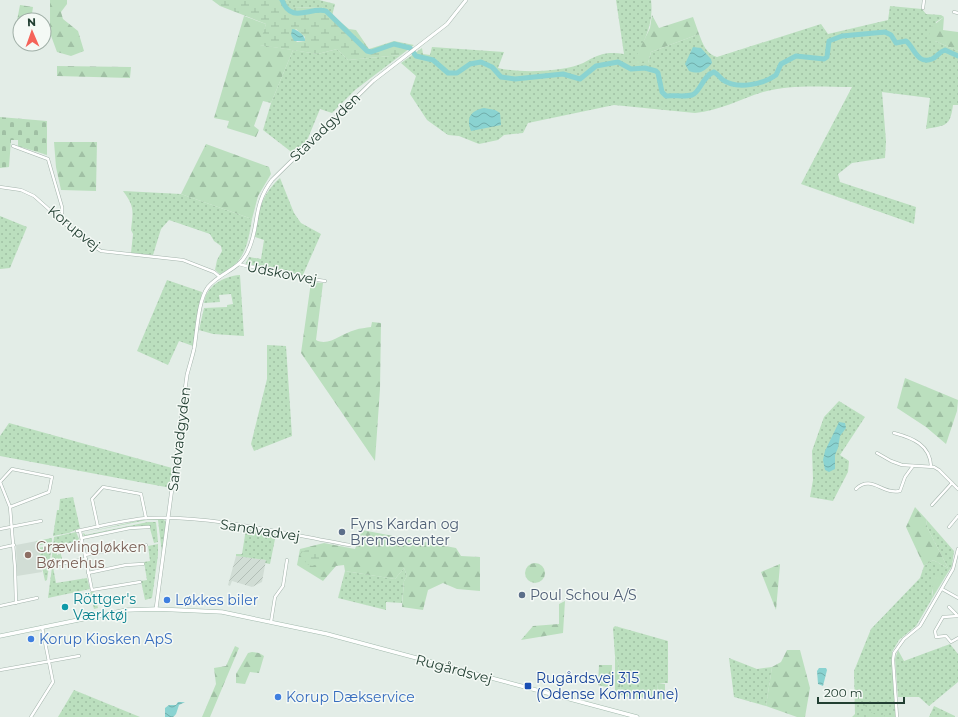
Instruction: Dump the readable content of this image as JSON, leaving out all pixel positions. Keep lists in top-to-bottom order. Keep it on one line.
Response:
{"streets":{"main road":["Rugårdsvej"],"street":["Stavadgyden","Korupvej","Udskovvej","Sandvadgyden","Sandvadvej"]},"crossings":[["Stavadgyden","Korupvej"],["Stavadgyden","Udskovvej"],["Stavadgyden","Sandvadgyden"],["Korupvej","Sandvadgyden"],["Sandvadgyden","Sandvadvej"],["Sandvadgyden","Rugårdsvej"]],"places":{"other":["Fyns Kardan og Bremsecenter","Grævlingløkken Børnehus","Poul Schou A/S","Løkkes biler","Röttger's Værktøj","Korup Kiosken ApS","Korup Dækservice"],"transit":["Rugårdsvej 315 (Odense Kommune)"]},"scale_bar":"200 m","north":"top"}
